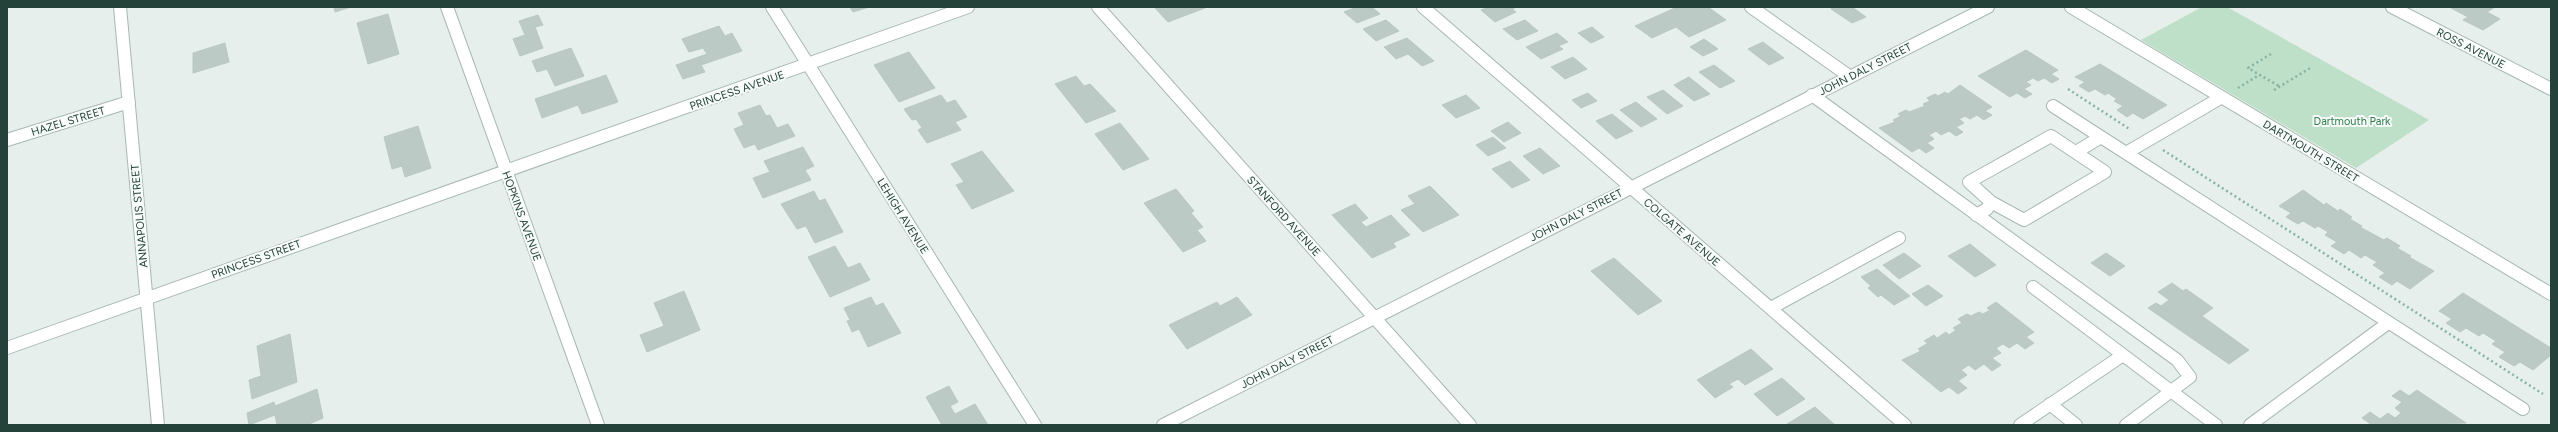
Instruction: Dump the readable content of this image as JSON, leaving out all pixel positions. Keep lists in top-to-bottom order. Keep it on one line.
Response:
{"streets":{"street":["ROSS AVENUE","JOHN DALY STREET","PRINCESS AVENUE","HAZEL STREET","DARTMOUTH STREET","ANNAPOLIS STREET","HOPKINS AVENUE","LEHIGH AVENUE","STANFORD AVENUE","COLGATE AVENUE","PRINCESS STREET"]},"crossings":[["JOHN DALY STREET","STANFORD AVENUE"],["JOHN DALY STREET","COLGATE AVENUE"],["PRINCESS AVENUE","HOPKINS AVENUE"],["PRINCESS AVENUE","LEHIGH AVENUE"],["PRINCESS AVENUE","PRINCESS STREET"],["HAZEL STREET","ANNAPOLIS STREET"],["ANNAPOLIS STREET","PRINCESS STREET"],["HOPKINS AVENUE","PRINCESS STREET"]],"parks":["Dartmouth Park"]}
